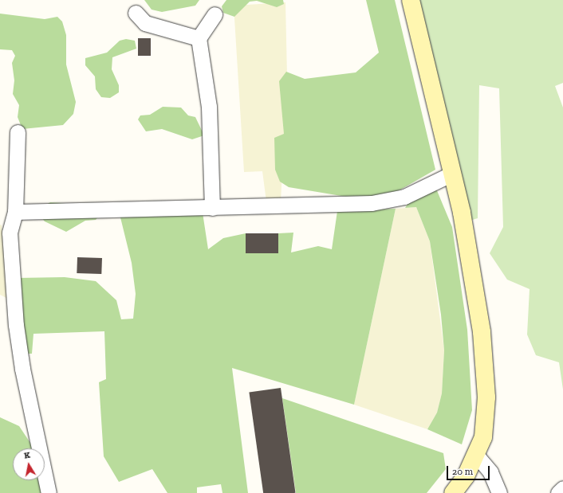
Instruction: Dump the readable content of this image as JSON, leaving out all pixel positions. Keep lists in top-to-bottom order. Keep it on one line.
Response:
{"scale_bar":"20 m","north":"top"}
